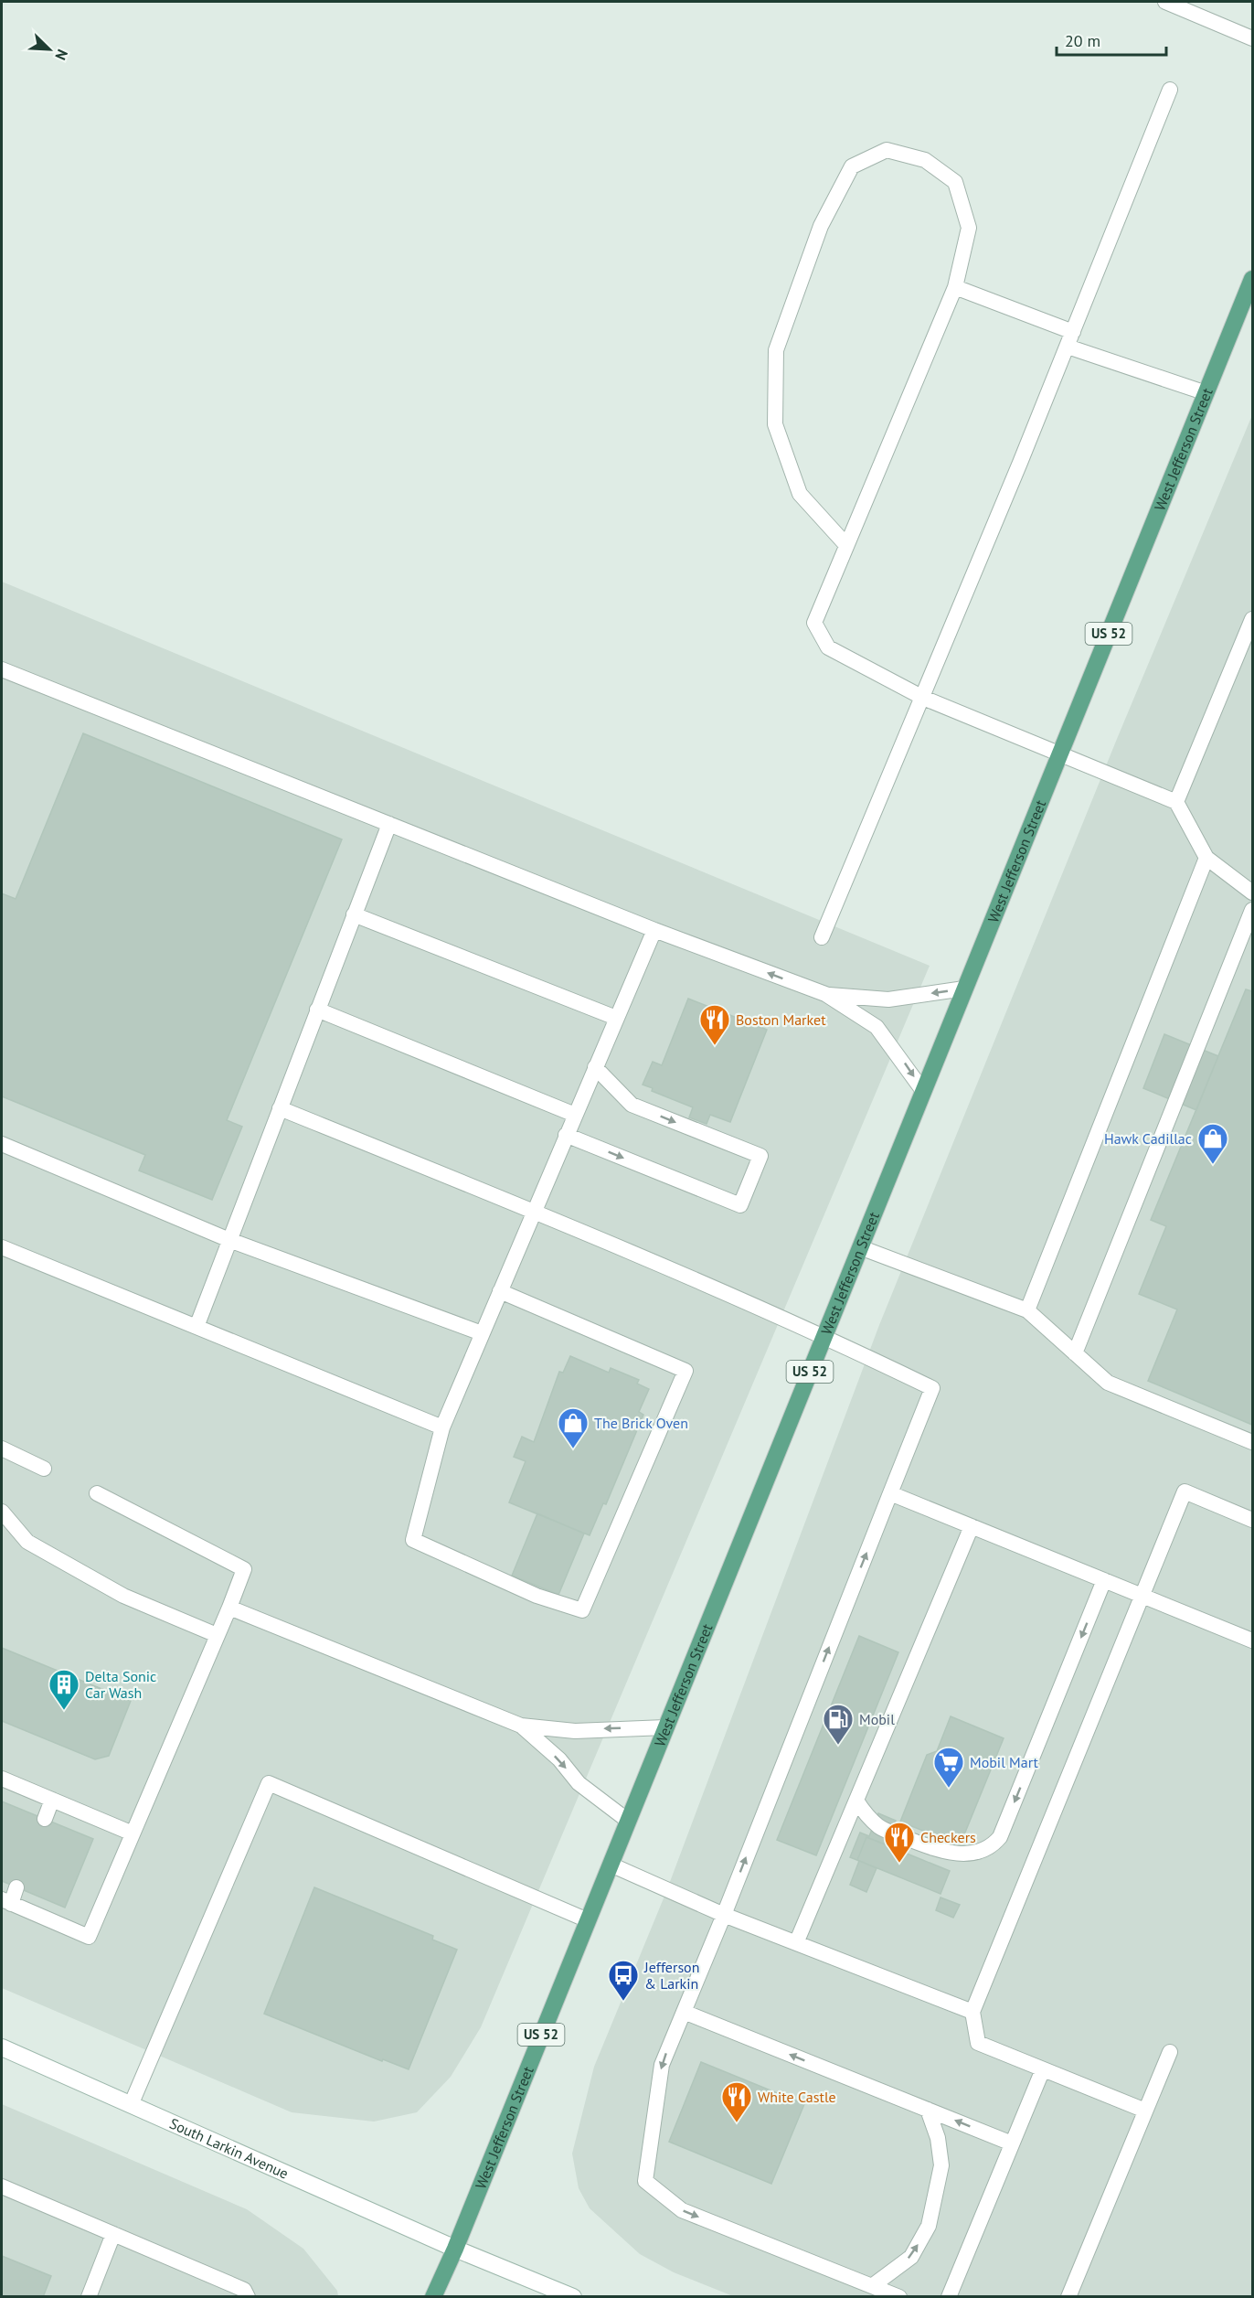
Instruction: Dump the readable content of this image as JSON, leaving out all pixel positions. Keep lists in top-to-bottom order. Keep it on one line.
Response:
{"streets":{"main road":["West Jefferson Street","US 52","South Larkin Avenue"]},"crossings":[["West Jefferson Street","South Larkin Avenue"]],"places":{"restaurant":["Boston Market","Checkers","White Castle"],"shop":["Hawk Cadillac","The Brick Oven"],"building":["Delta Sonic Car Wash"],"fuel station":["Mobil"],"supermarket":["Mobil Mart"],"bus stop":["Jefferson & Larkin"]},"scale_bar":"20 m","north":"bottom right"}
